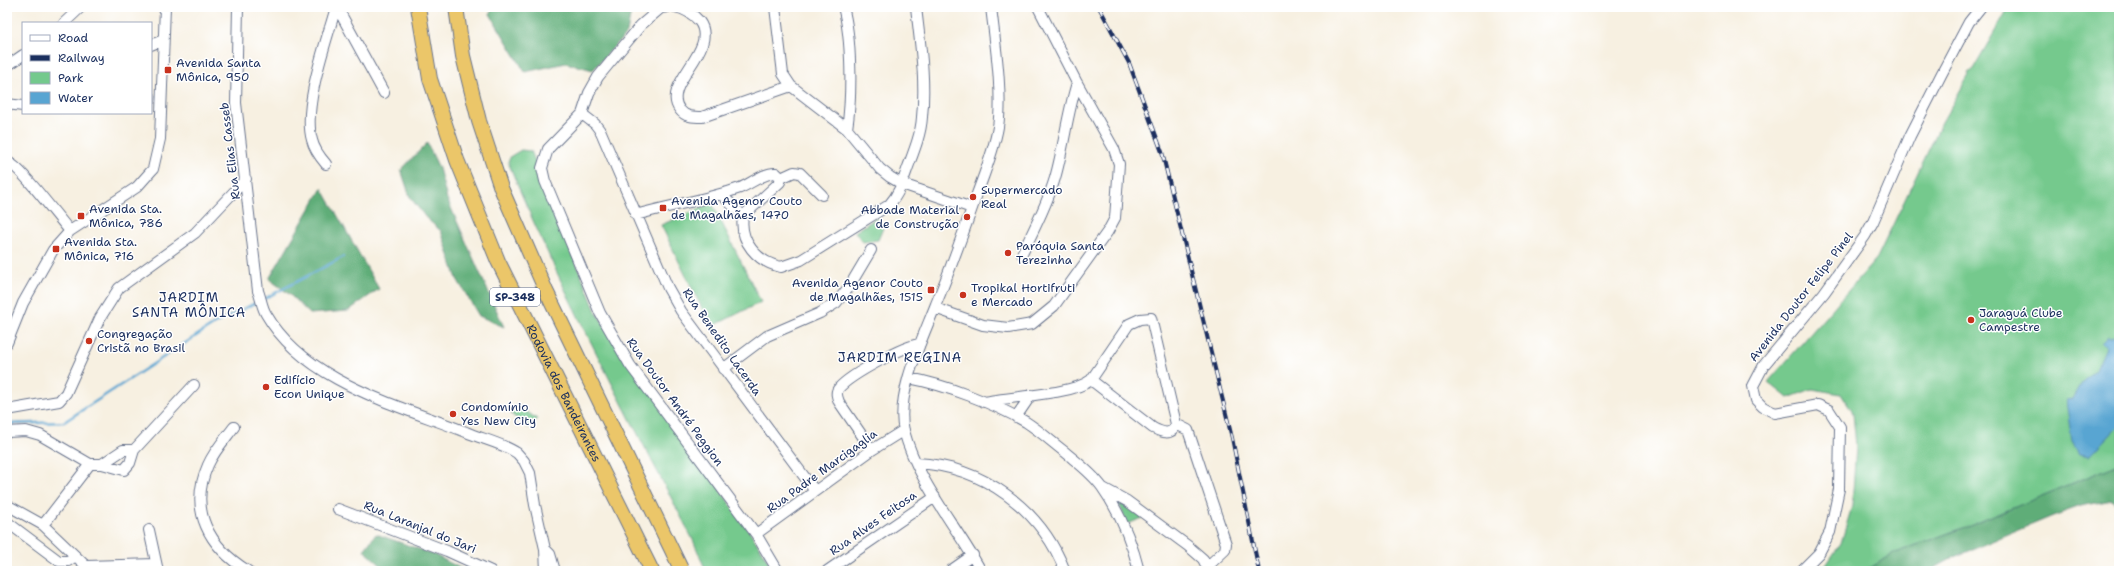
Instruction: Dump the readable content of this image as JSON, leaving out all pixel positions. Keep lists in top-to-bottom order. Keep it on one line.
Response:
{"streets":{"highway":["SP-348","Rodovia dos Bandeirantes"],"street":["Rua Elias Casseb","Avenida Doutor Felipe Pinel","Rua Benedito Lacerda","Rua Doutor André Peggion","Rua Padre Marcigaglia","Rua Alves Feitosa","Rua Laranjal do Jari"]},"crossings":[["Rua Benedito Lacerda","Rua Doutor André Peggion"],["Rua Benedito Lacerda","Rua Padre Marcigaglia"],["Rua Doutor André Peggion","Rua Padre Marcigaglia"]],"districts":["JARDIM SANTA MÔNICA","JARDIM REGINA"],"places":{"transit":["Avenida Santa Mônica, 950","Avenida Agenor Couto de Magalhães, 1470","Avenida Sta. Mônica, 786","Avenida Sta. Mônica, 716","Avenida Agenor Couto de Magalhães, 1515"],"other":["Supermercado Real","Abbade Material de Construção","Paróquia Santa Terezinha","Tropikal Hortifruti e Mercado","Jaraguá Clube Campestre","Congregação Cristã no Brasil","Edifício Econ Unique","Condomínio Yes New City"]},"legend":["Road","Railway","Park","Water"]}
